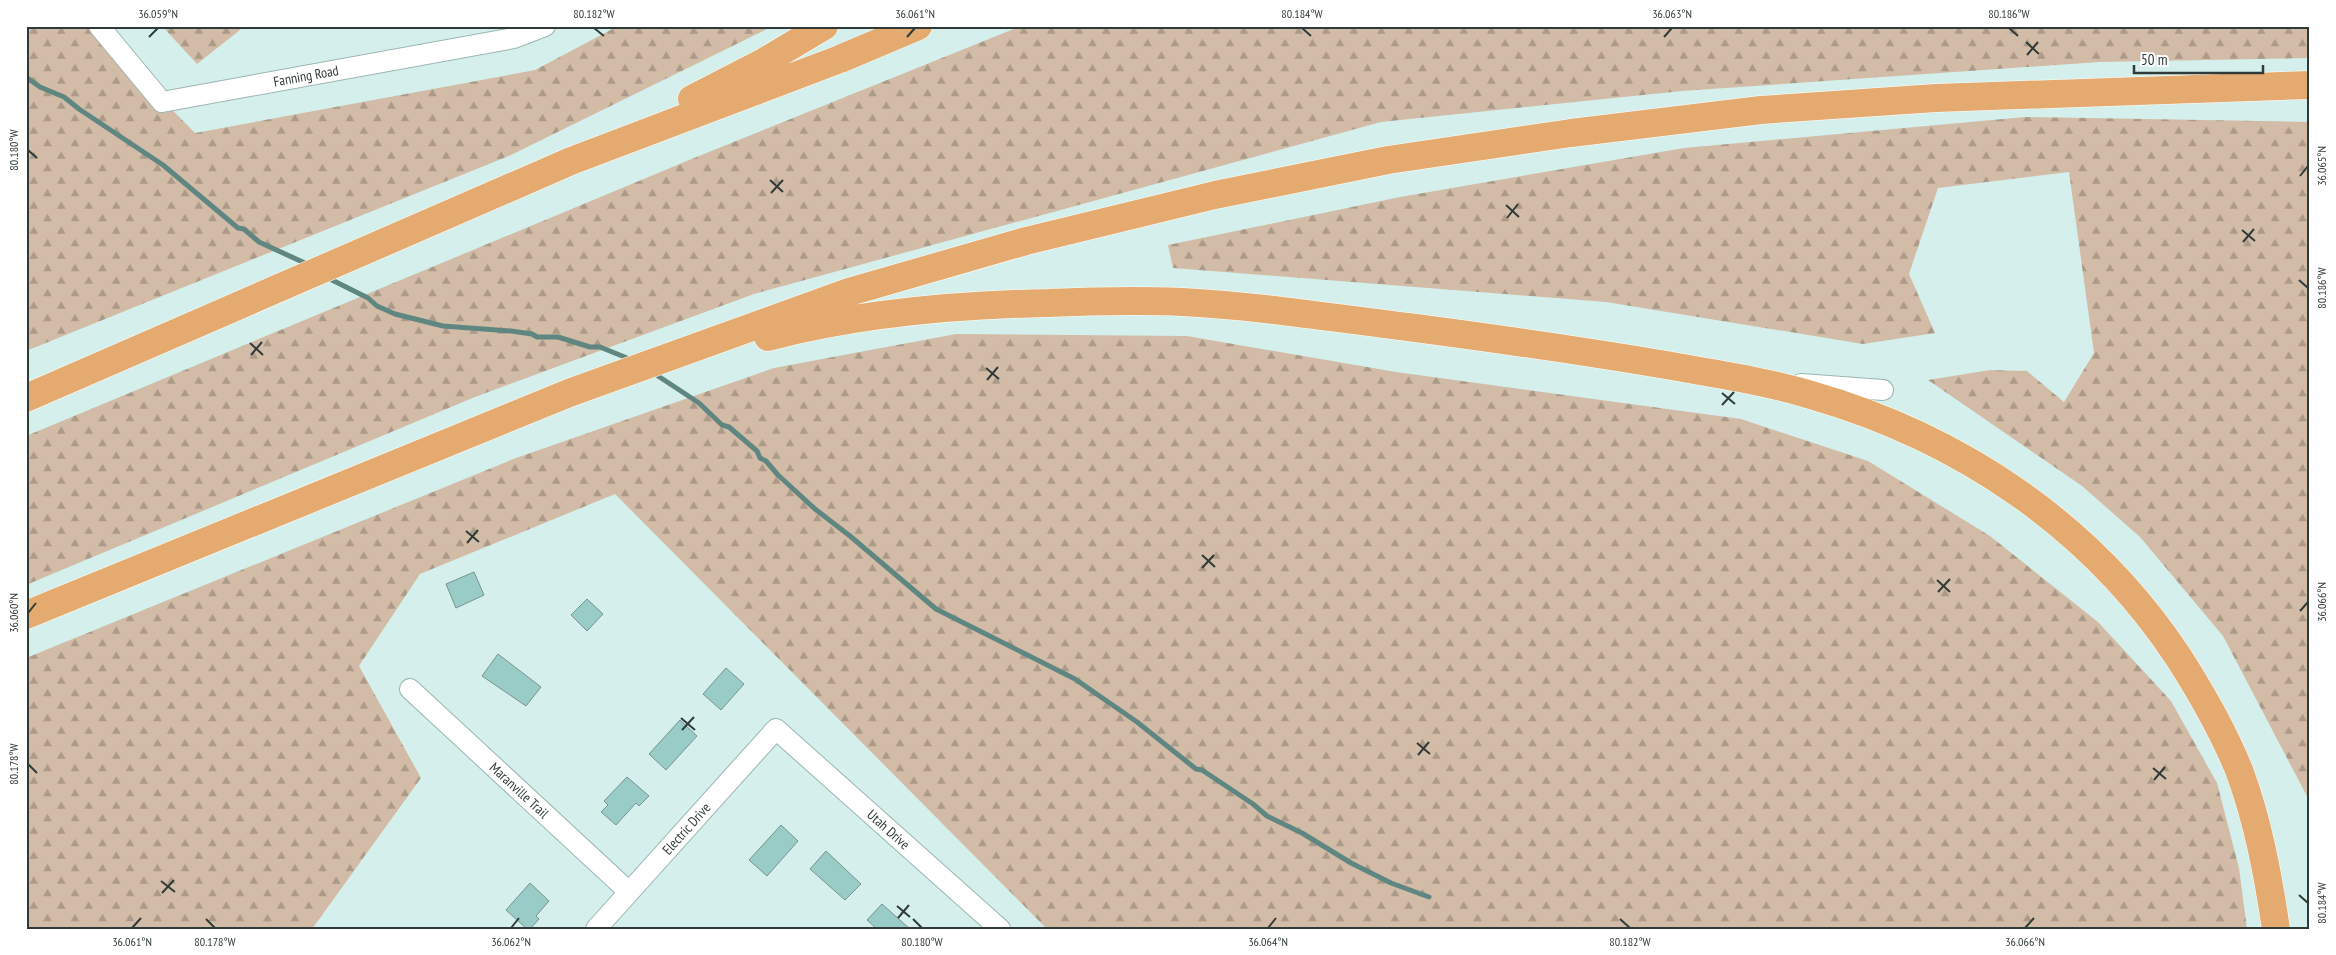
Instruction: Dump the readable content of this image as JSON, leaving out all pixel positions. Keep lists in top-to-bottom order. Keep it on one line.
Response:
{"streets":{"street":["Fanning Road","Maranville Trail","Electric Drive","Utah Drive"]},"crossings":[["Maranville Trail","Electric Drive"],["Electric Drive","Utah Drive"]],"scale_bar":"50 m","coordinates":["36.059°N","80.182°W","36.061°N","80.184°W","36.063°N","80.186°W","80.180°W","36.065°N","36.066°N","36.060°N","80.178°W","36.062°N","36.064°N"]}
